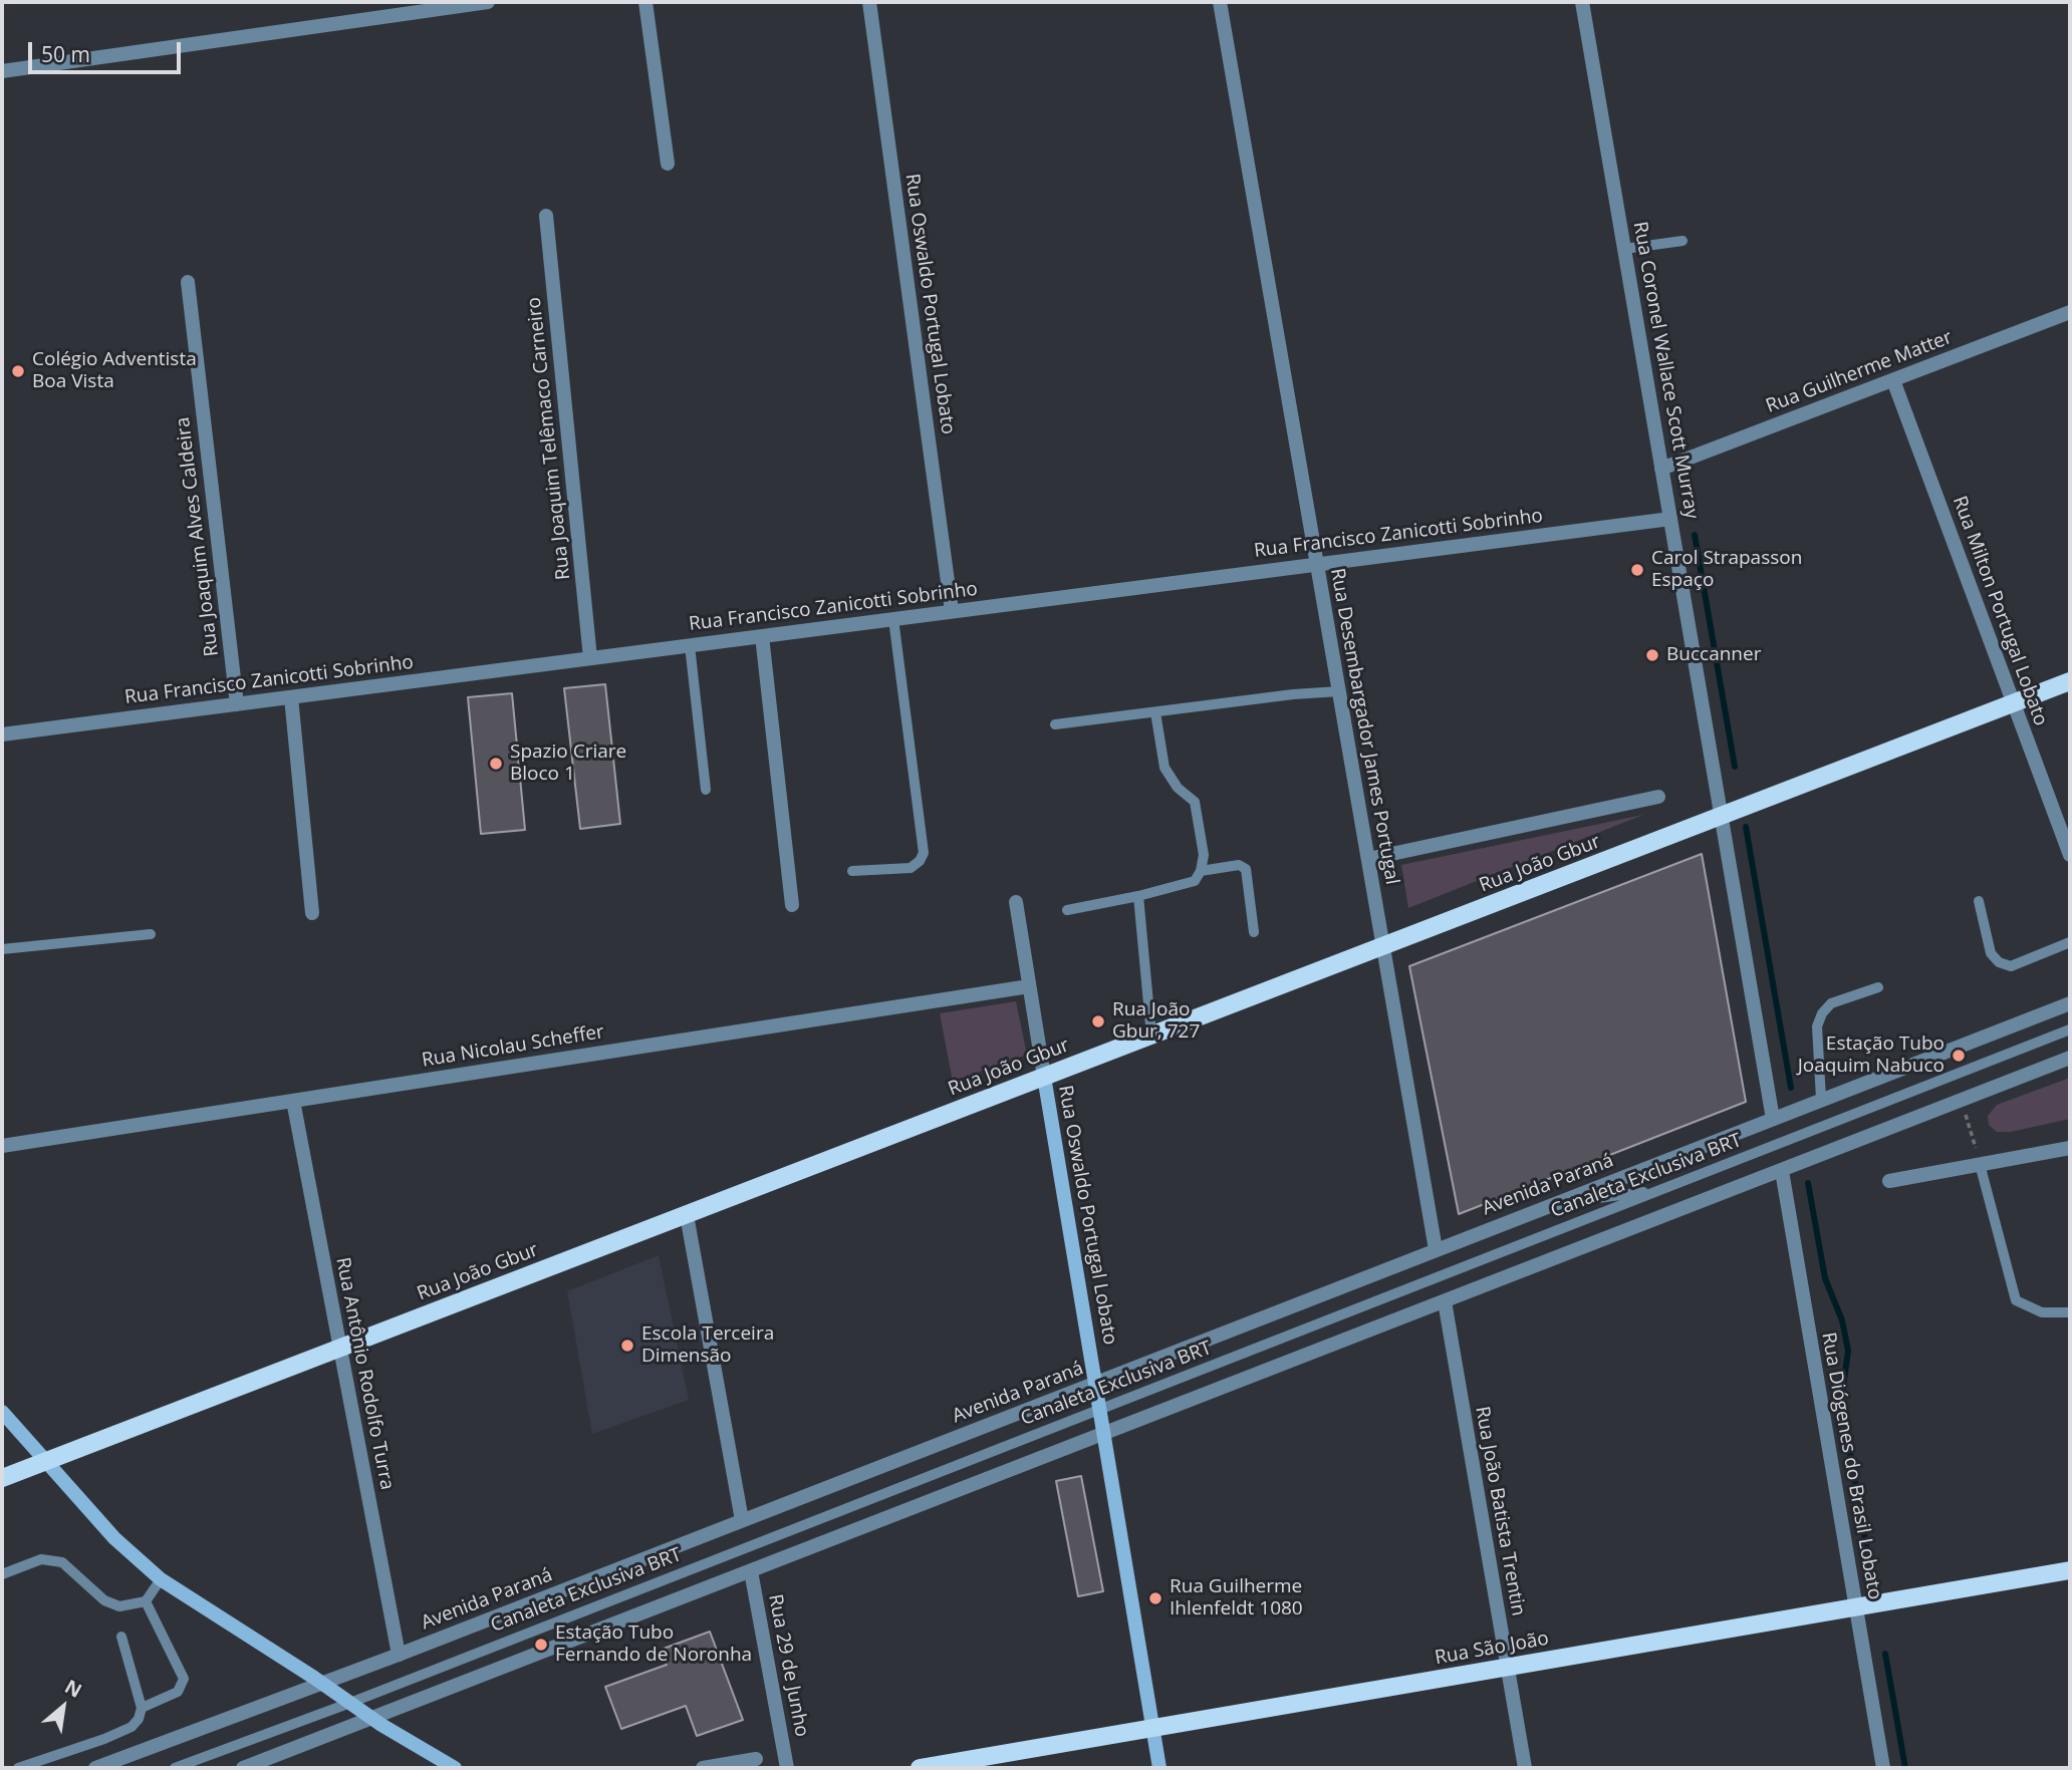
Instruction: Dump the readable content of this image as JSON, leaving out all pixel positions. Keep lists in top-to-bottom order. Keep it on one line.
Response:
{"streets":{"main road":["Rua Oswaldo Portugal Lobato","Rua João Gbur","Rua São João"],"street":["Rua Coronel Wallace Scott Murray","Rua Guilherme Matter","Rua Joaquim Telêmaco Carneiro","Rua Francisco Zanicotti Sobrinho","Rua Joaquim Alves Caldeira","Rua Milton Portugal Lobato","Rua Desembargador James Portugal","Rua Nicolau Scheffer","Avenida Paraná","Rua Antônio Rodolfo Turra","Rua Diógenes do Brasil Lobato","Rua João Batista Trentin","Rua 29 de Junho"],"lane":["Canaleta Exclusiva BRT"]},"crossings":[["Rua Oswaldo Portugal Lobato","Rua Francisco Zanicotti Sobrinho"],["Rua Oswaldo Portugal Lobato","Rua João Gbur"],["Rua Oswaldo Portugal Lobato","Rua Nicolau Scheffer"],["Rua Oswaldo Portugal Lobato","Canaleta Exclusiva BRT"],["Rua Oswaldo Portugal Lobato","Avenida Paraná"],["Rua Oswaldo Portugal Lobato","Rua São João"],["Rua Coronel Wallace Scott Murray","Rua Guilherme Matter"],["Rua Coronel Wallace Scott Murray","Rua Francisco Zanicotti Sobrinho"],["Rua Coronel Wallace Scott Murray","Rua João Gbur"],["Rua Coronel Wallace Scott Murray","Avenida Paraná"],["Rua Guilherme Matter","Rua Milton Portugal Lobato"],["Rua Joaquim Telêmaco Carneiro","Rua Francisco Zanicotti Sobrinho"],["Rua Francisco Zanicotti Sobrinho","Rua Joaquim Alves Caldeira"],["Rua Francisco Zanicotti Sobrinho","Rua Desembargador James Portugal"],["Rua Milton Portugal Lobato","Rua João Gbur"],["Rua Desembargador James Portugal","Rua João Gbur"],["Rua Desembargador James Portugal","Avenida Paraná"],["Rua João Gbur","Rua Antônio Rodolfo Turra"],["Rua Nicolau Scheffer","Rua Antônio Rodolfo Turra"],["Avenida Paraná","Rua Antônio Rodolfo Turra"],["Rua Diógenes do Brasil Lobato","Rua São João"],["Rua João Batista Trentin","Rua São João"]],"places":["Colégio Adventista Boa Vista","Carol Strapasson Espaço","Buccanner","Spazio Criare Bloco 1","Rua João Gbur, 727","Estação Tubo Joaquim Nabuco","Escola Terceira Dimensão","Rua Guilherme Ihlenfeldt 1080","Estação Tubo Fernando de Noronha"],"scale_bar":"50 m","north":"top right"}
